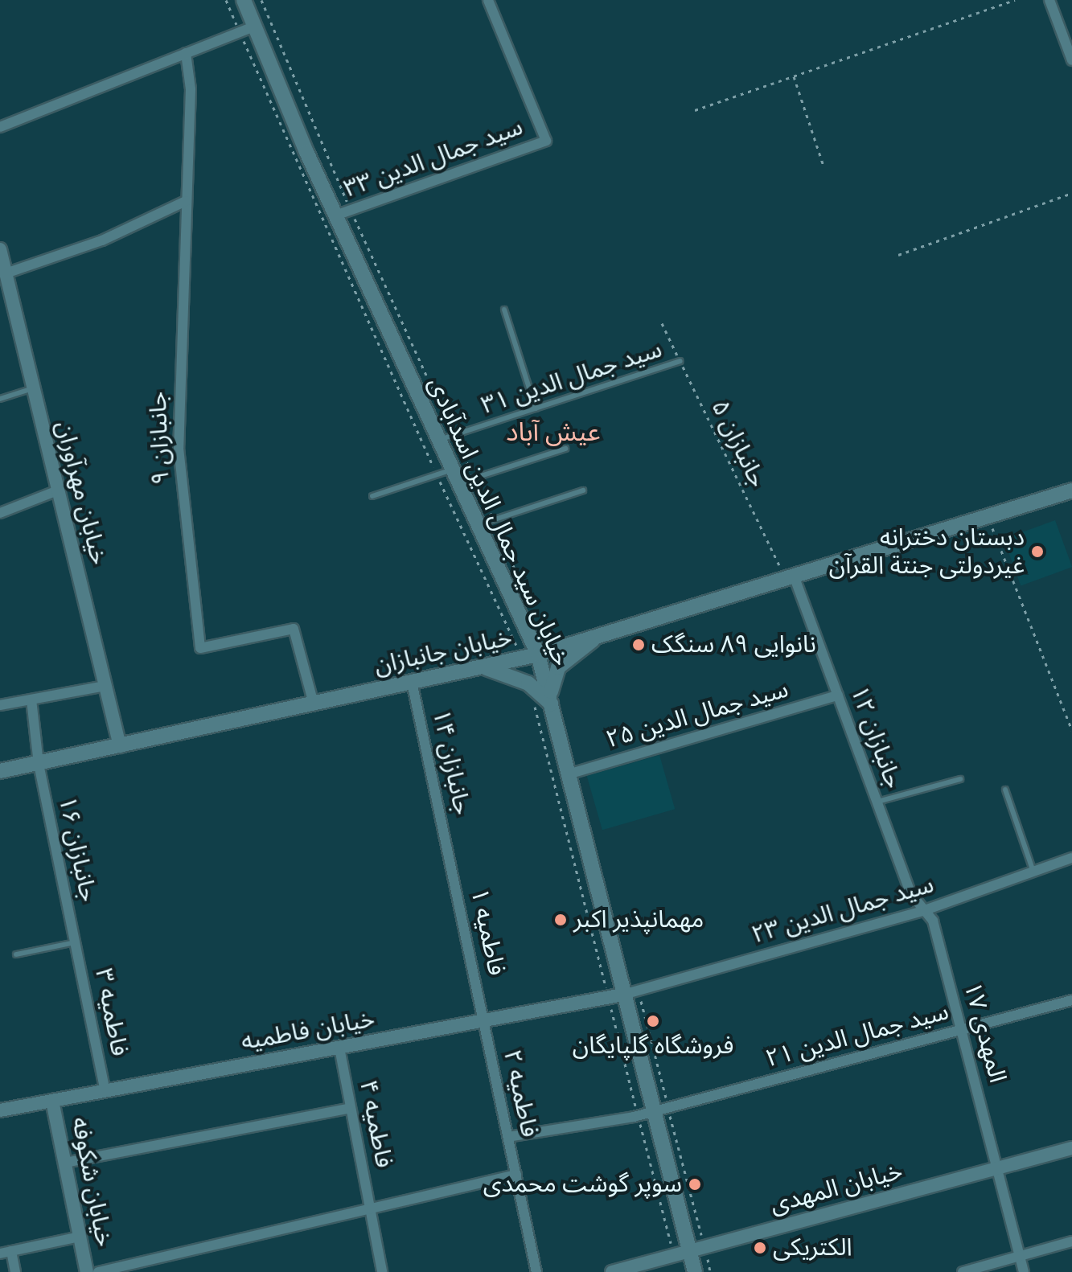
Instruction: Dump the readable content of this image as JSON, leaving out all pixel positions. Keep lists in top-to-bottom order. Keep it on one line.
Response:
{"streets":{"main road":["خیابان سید جمال الدین اسدآبادی","خیابان جانبازان"],"street":["سید جمال الدین ۳۳","جانبازان ۹","خیابان مهرآوران","سید جمال الدین ۲۵","جانبازان ۱۲","جانبازان ۱۴","جانبازان ۱۶","سید جمال الدین ۲۳","فاطمیه ۱","فاطمیه ۳","خیابان فاطمیه","المهدی ۱۷","سید جمال الدین ۲۱","فاطمیه ۲","فاطمیه ۴","خیابان شکوفه","خیابان المهدی"],"lane":["سید جمال الدین ۳۱"],"path":["جانبازان ۵"]},"crossings":[["سید جمال الدین ۳۳","خیابان سید جمال الدین اسدآبادی"],["سید جمال الدین ۳۱","جانبازان ۵"],["سید جمال الدین ۳۱","خیابان سید جمال الدین اسدآبادی"],["جانبازان ۹","خیابان جانبازان"],["جانبازان ۵","خیابان جانبازان"],["جانبازان ۵","جانبازان ۱۲"],["خیابان مهرآوران","خیابان جانبازان"],["خیابان سید جمال الدین اسدآبادی","خیابان جانبازان"],["خیابان سید جمال الدین اسدآبادی","سید جمال الدین ۲۵"],["خیابان سید جمال الدین اسدآبادی","سید جمال الدین ۲۳"],["خیابان سید جمال الدین اسدآبادی","خیابان فاطمیه"],["خیابان سید جمال الدین اسدآبادی","سید جمال الدین ۲۱"],["خیابان سید جمال الدین اسدآبادی","خیابان المهدی"],["خیابان جانبازان","جانبازان ۱۲"],["خیابان جانبازان","جانبازان ۱۴"],["خیابان جانبازان","جانبازان ۱۶"],["سید جمال الدین ۲۵","جانبازان ۱۲"],["جانبازان ۱۲","سید جمال الدین ۲۳"],["جانبازان ۱۲","المهدی ۱۷"],["جانبازان ۱۴","فاطمیه ۱"],["جانبازان ۱۶","فاطمیه ۳"],["سید جمال الدین ۲۳","خیابان فاطمیه"],["سید جمال الدین ۲۳","المهدی ۱۷"],["فاطمیه ۱","خیابان فاطمیه"],["فاطمیه ۱","فاطمیه ۲"],["فاطمیه ۳","خیابان فاطمیه"],["خیابان فاطمیه","فاطمیه ۲"],["خیابان فاطمیه","فاطمیه ۴"],["خیابان فاطمیه","خیابان شکوفه"],["المهدی ۱۷","سید جمال الدین ۲۱"],["المهدی ۱۷","خیابان المهدی"],["سید جمال الدین ۲۱","فاطمیه ۲"]],"districts":["عیش آباد"],"places":["دبستان دخترانه غیردولتی جنتة القرآن","نانوایی ۸۹ سنگک","مهمانپذیر اکبر","فروشگاه گلپایگان","سوپر گوشت محمدی","الکتریکی"]}
